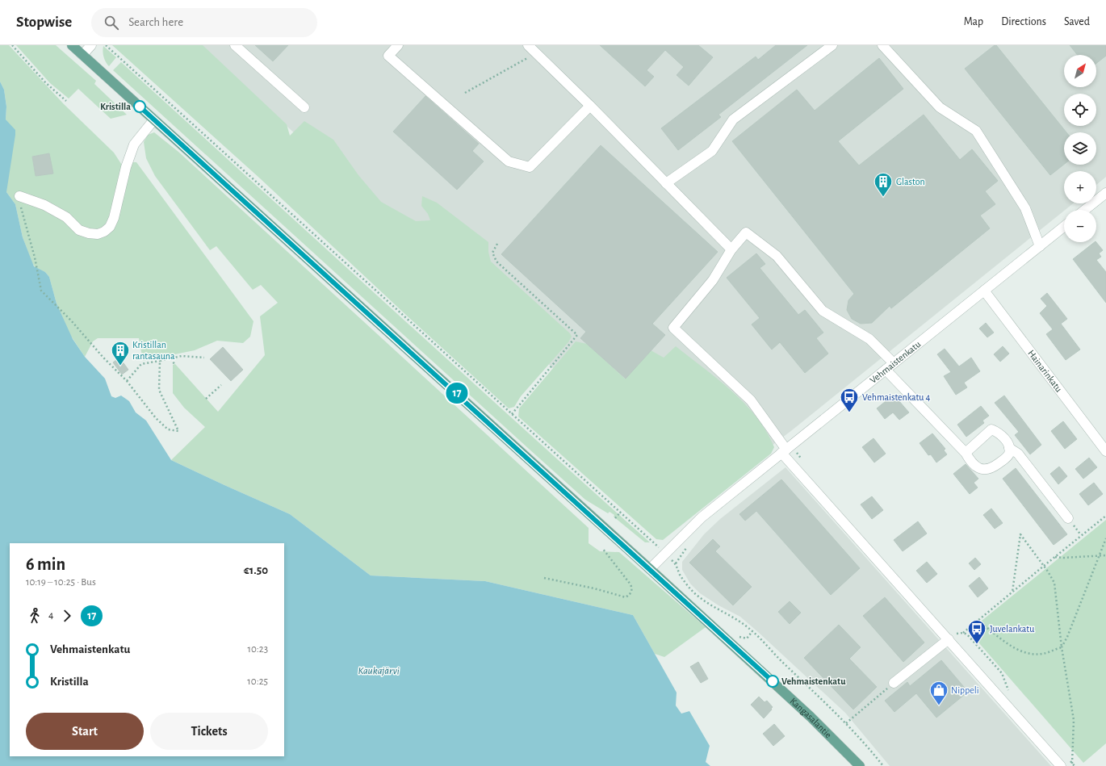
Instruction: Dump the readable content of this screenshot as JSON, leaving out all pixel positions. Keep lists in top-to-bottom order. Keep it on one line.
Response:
{"streets":{"main road":["Kangasalantie"],"street":["Vehmaistenkatu","Hainarinkatu"]},"crossings":[["Vehmaistenkatu","Hainarinkatu"],["Vehmaistenkatu","Kangasalantie"]],"water":["Kaukajärvi"],"places":{"other":["Kristilla","Vehmaistenkatu"],"building":["Glaston","Kristillan rantasauna"],"bus stop":["Vehmaistenkatu 4","Juvelankatu"],"shop":["Nippeli"]},"lines":["bus line 17"],"north":"top right","page":{"header":"Stopwise","search":"Search here","nav":["Map","Directions","Saved"],"on_map":"17","map_buttons":["+","−"],"heading":["6 min","10:19 – 10:25 · Bus","€1.50"],"legs":["4","17"],"list":[{"name":"Vehmaistenkatu","value":"10:23"},{"name":"Kristilla","value":"10:25"}],"buttons":["Start","Tickets"]}}
